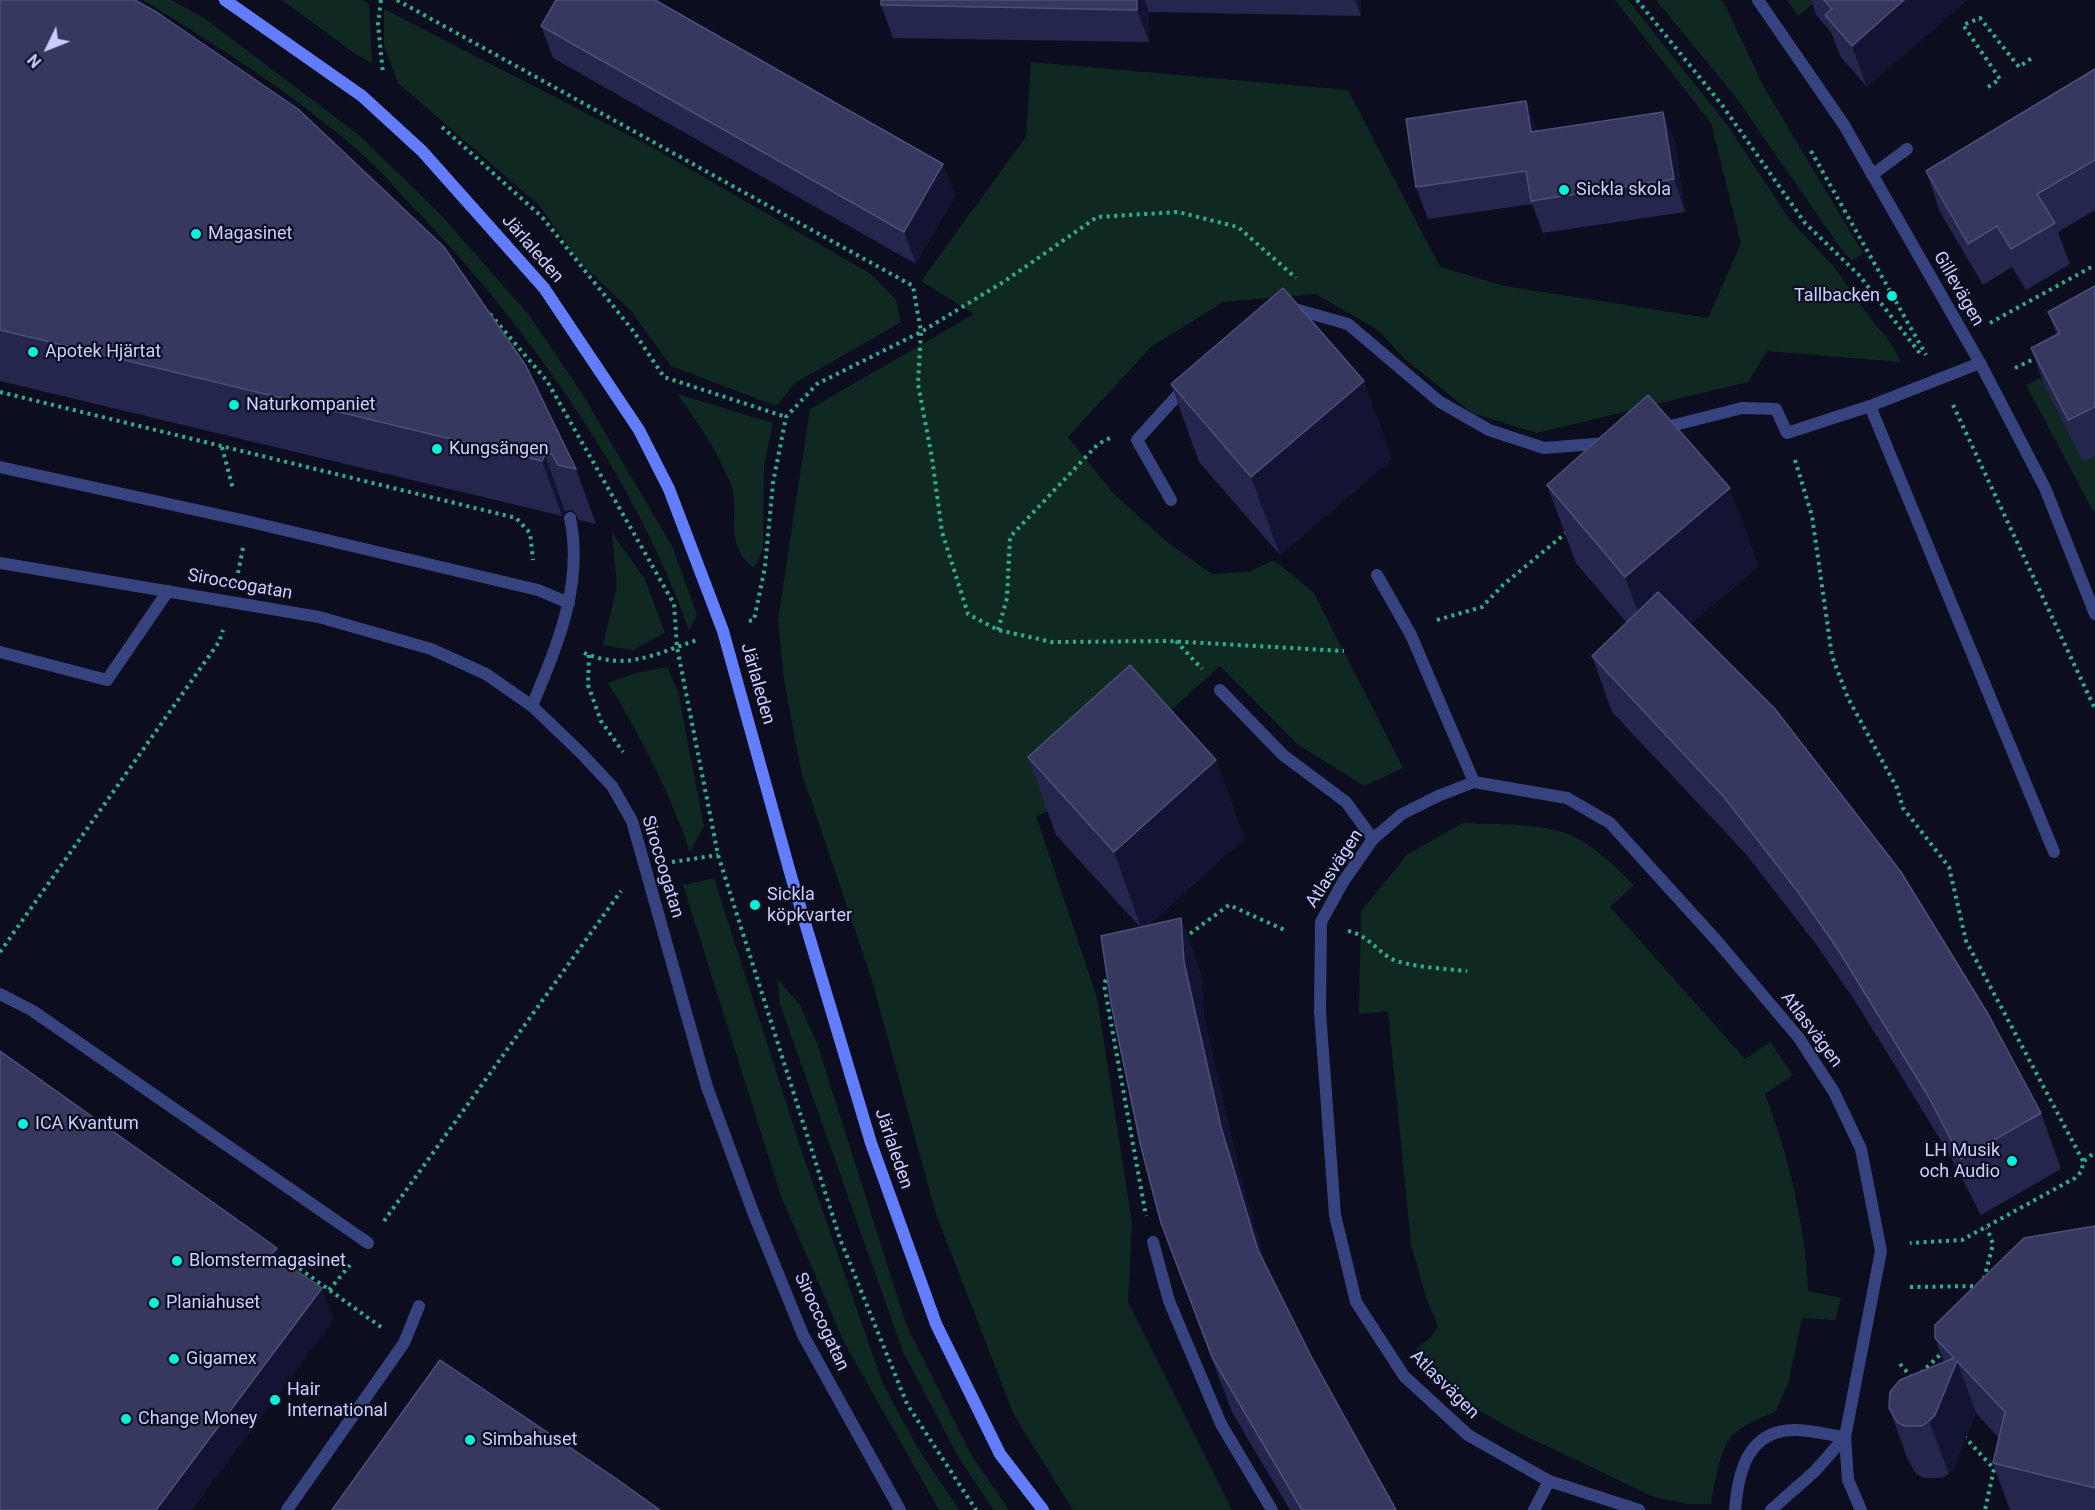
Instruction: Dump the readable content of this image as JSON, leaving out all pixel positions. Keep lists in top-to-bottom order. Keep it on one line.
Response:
{"streets":{"main road":["Järlaleden"],"street":["Gillevägen","Siroccogatan","Atlasvägen"]},"places":["Sickla skola","Magasinet","Tallbacken","Apotek Hjärtat","Naturkompaniet","Kungsängen","Sickla köpkvarter","ICA Kvantum","LH Musik och Audio","Blomstermagasinet","Planiahuset","Gigamex","Hair International","Change Money","Simbahuset"],"north":"bottom left"}
